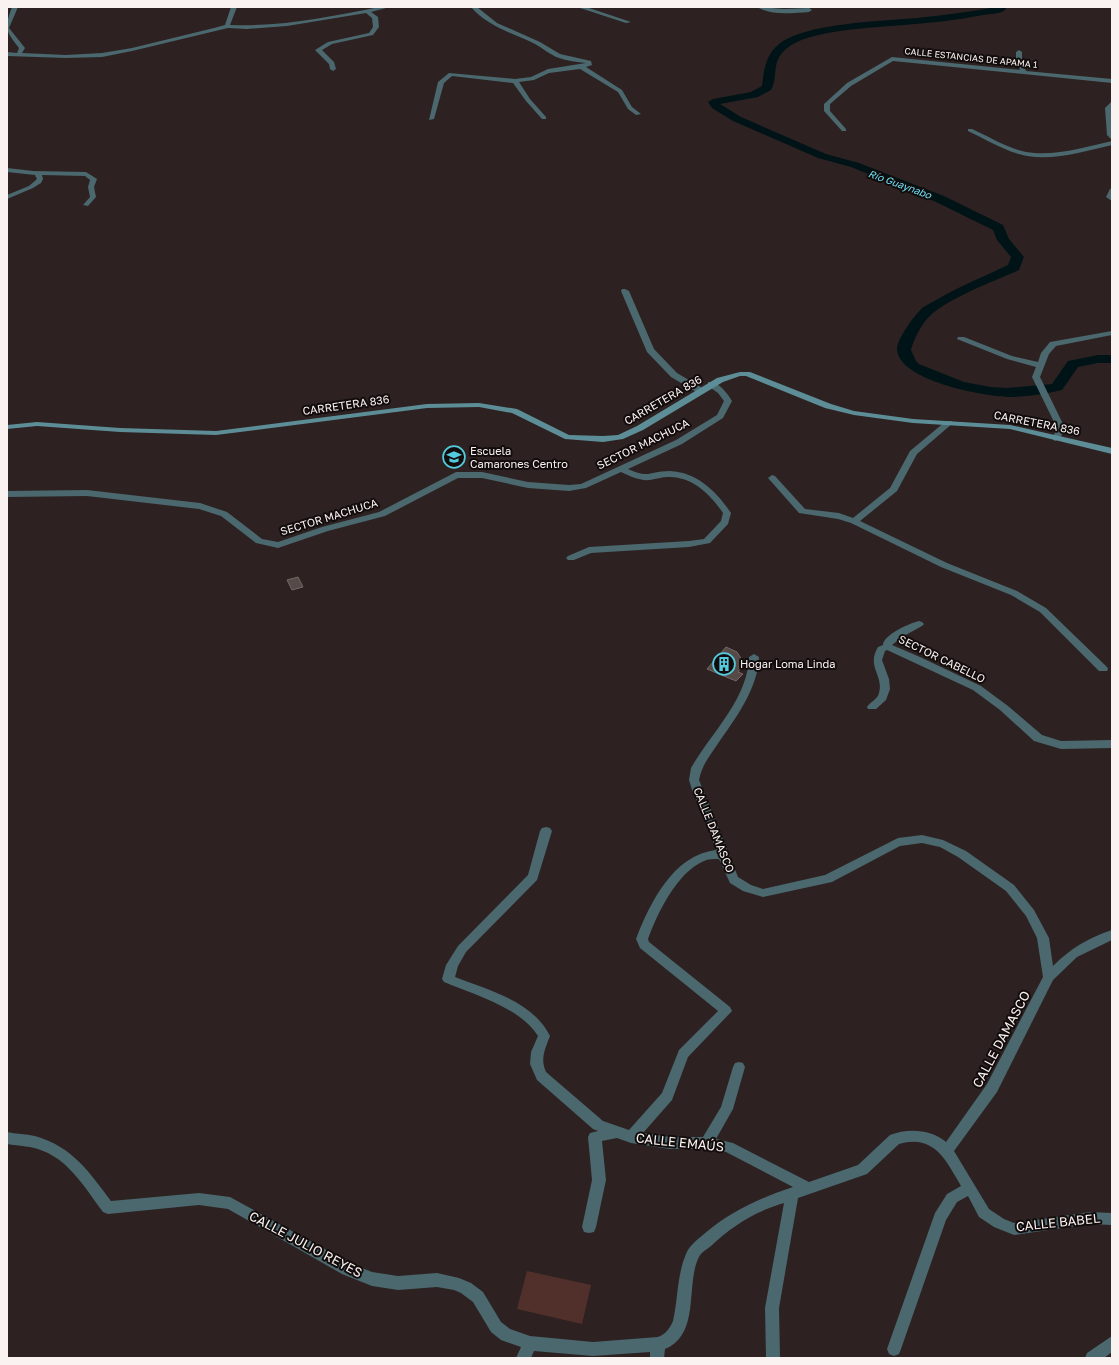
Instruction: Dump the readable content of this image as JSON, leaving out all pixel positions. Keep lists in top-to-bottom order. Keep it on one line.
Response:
{"streets":{"street":["CALLE ESTANCIAS DE APAMA 1","CARRETERA 836","SECTOR MACHUCA","SECTOR CABELLO","CALLE DAMASCO","CALLE EMAÚS","CALLE BABEL","CALLE JULIO REYES"]},"crossings":[["CARRETERA 836","SECTOR MACHUCA"],["CALLE DAMASCO","CALLE BABEL"]],"water":["Río Guaynabo"],"places":{"school or university":["Escuela Camarones Centro"],"building":["Hogar Loma Linda"]}}
